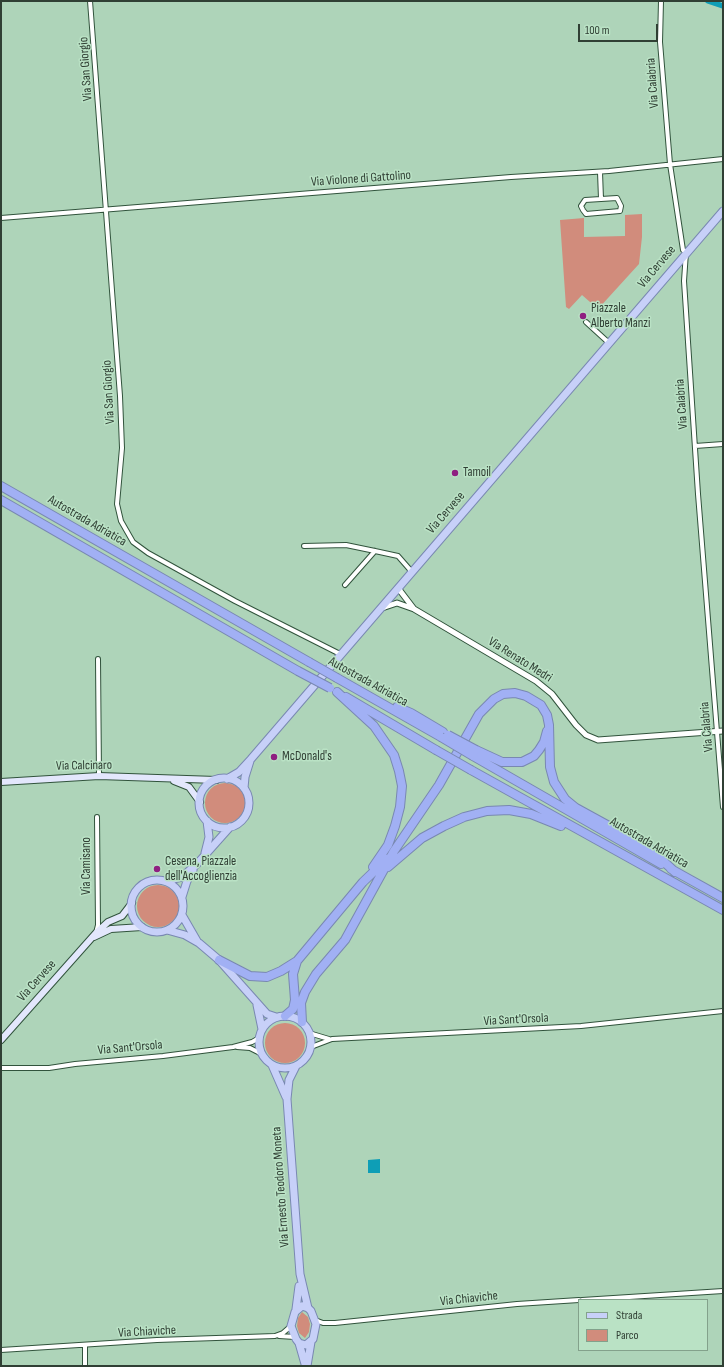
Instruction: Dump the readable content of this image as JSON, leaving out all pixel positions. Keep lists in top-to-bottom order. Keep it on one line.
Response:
{"streets":{"highway":["Autostrada Adriatica"],"main road":["Via Cervese","Via Calcinaro","Via Ernesto Teodoro Moneta"],"street":["Via San Giorgio","Via Calabria","Via Violone di Gattolino","Via Renato Medri","Via Camisano","Via Sant'Orsola","Via Chiaviche"]},"crossings":[["Via San Giorgio","Via Violone di Gattolino"],["Via San Giorgio","Via Cervese"],["Via Calabria","Via Violone di Gattolino"],["Via Calabria","Via Cervese"],["Via Calabria","Via Renato Medri"],["Via Cervese","Via Renato Medri"],["Via Cervese","Via Calcinaro"],["Via Cervese","Via Camisano"],["Via Sant'Orsola","Via Ernesto Teodoro Moneta"],["Via Ernesto Teodoro Moneta","Via Chiaviche"]],"places":["Piazzale Alberto Manzi","Tamoil","McDonald's","Cesena, Piazzale dell'Accoglienzia"],"legend":["Strada","Parco"],"scale_bar":"100 m"}
